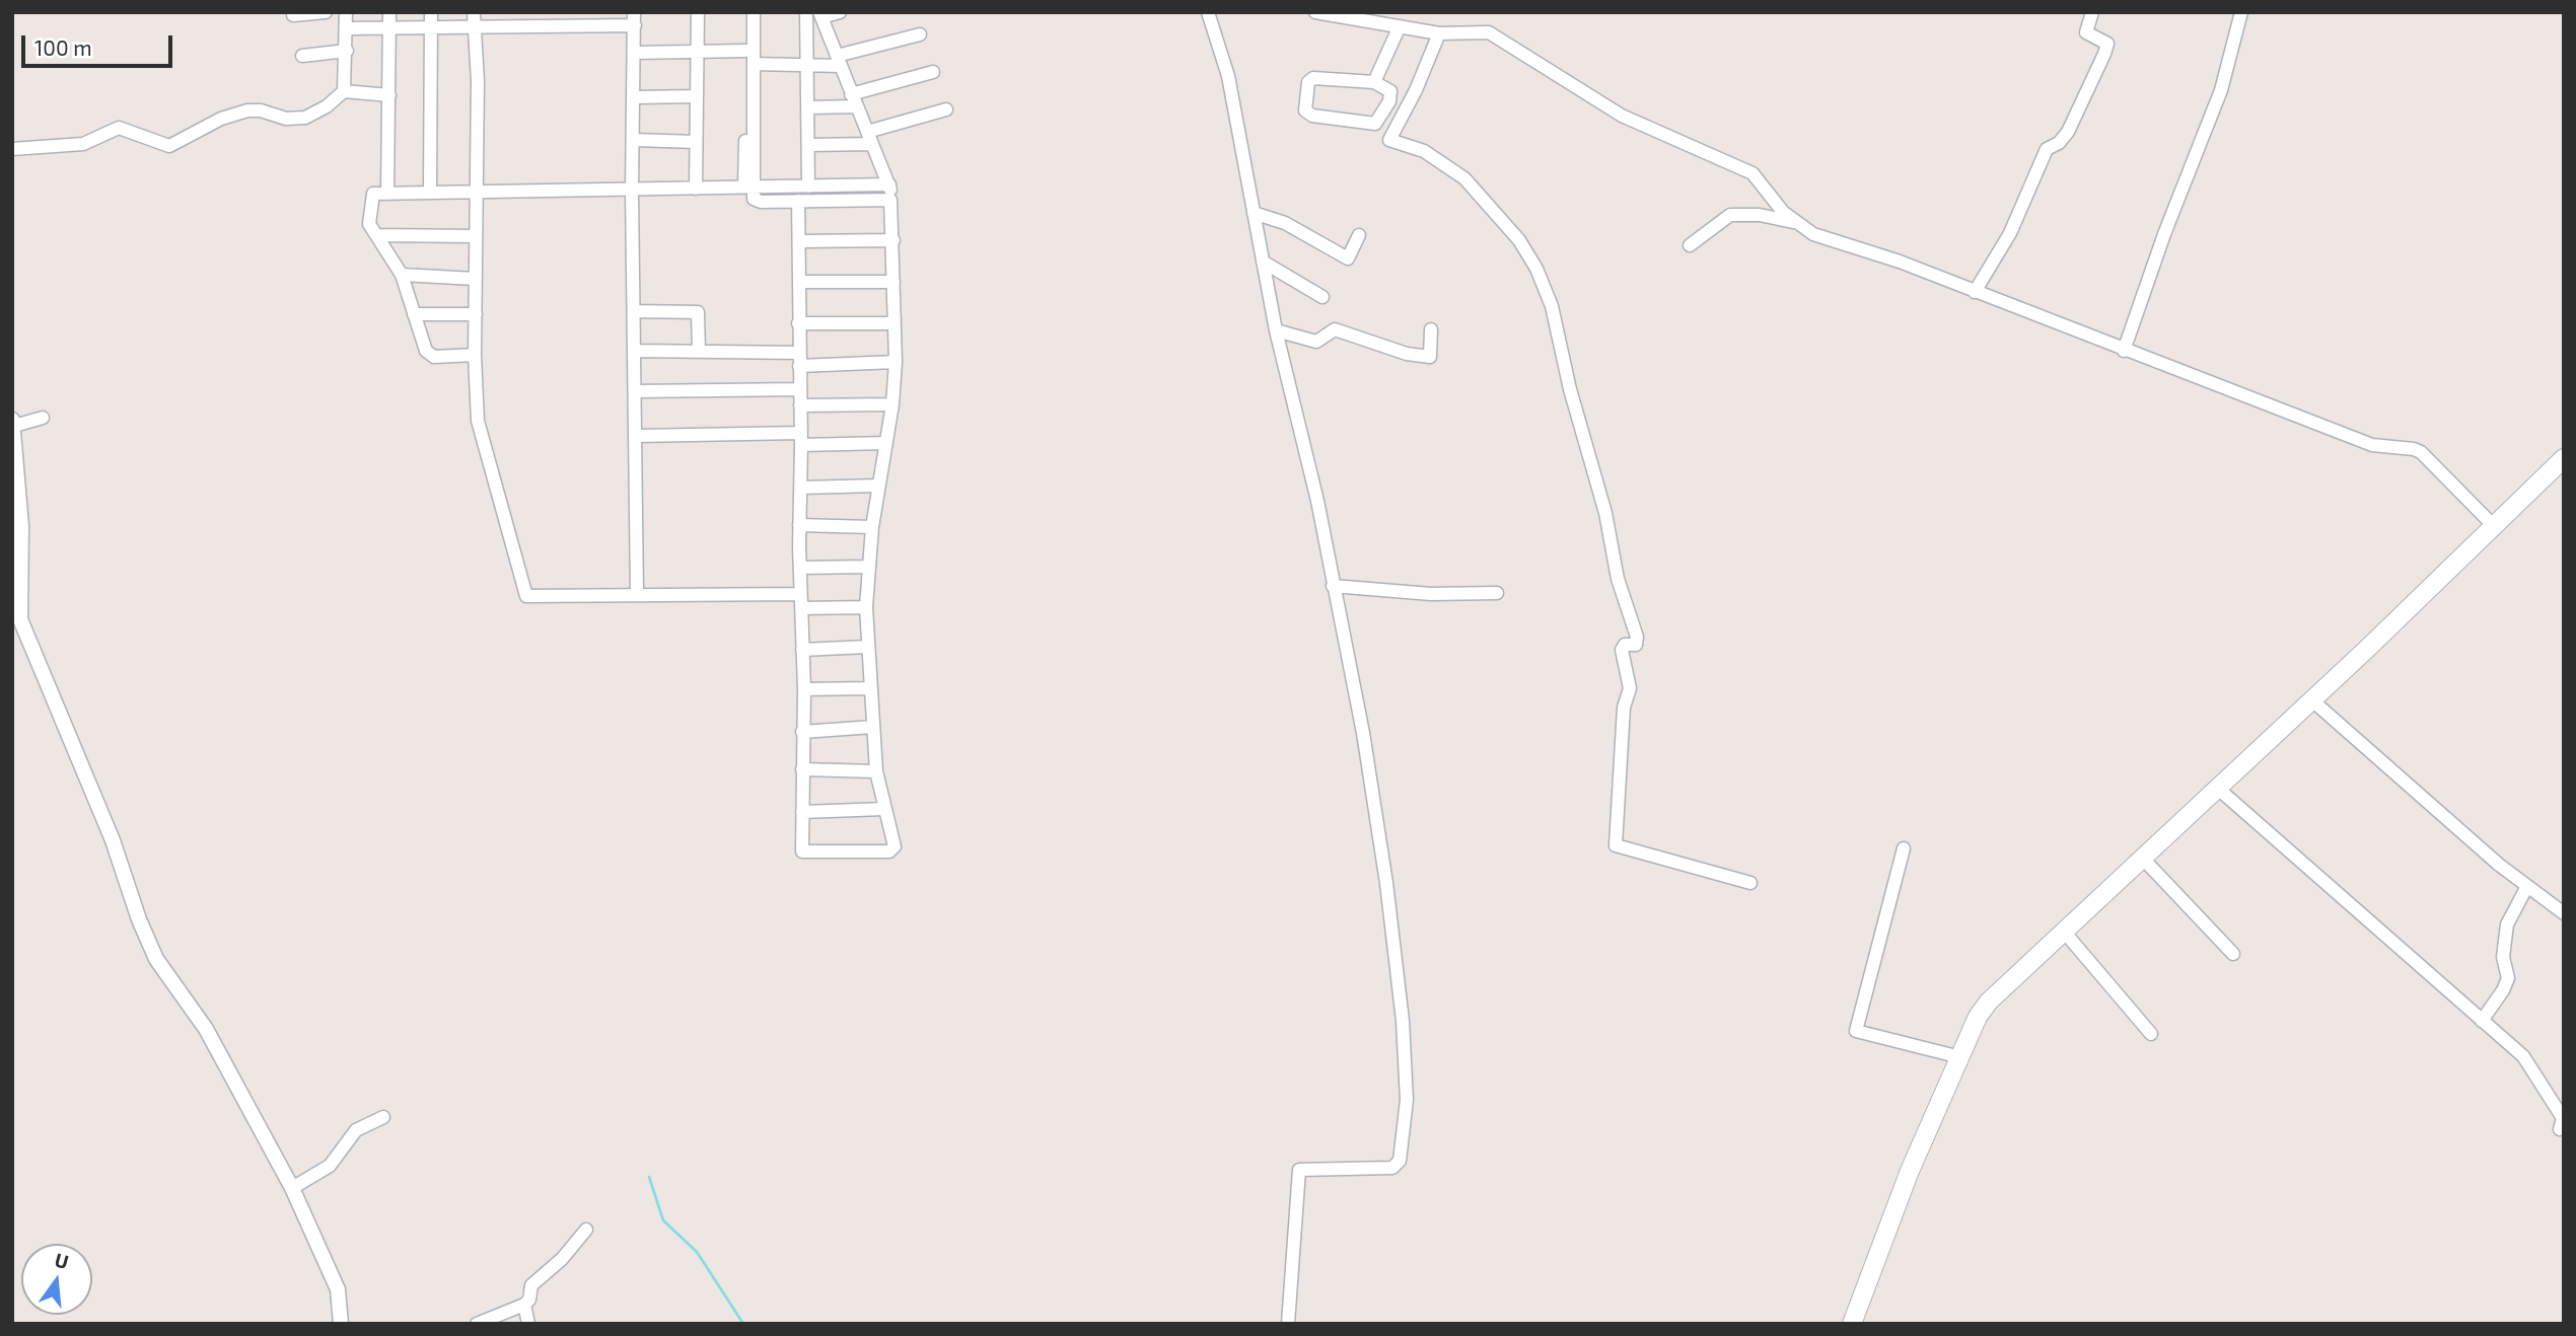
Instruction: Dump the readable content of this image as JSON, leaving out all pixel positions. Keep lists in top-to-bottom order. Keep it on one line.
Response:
{"scale_bar":"100 m","north":"top"}
